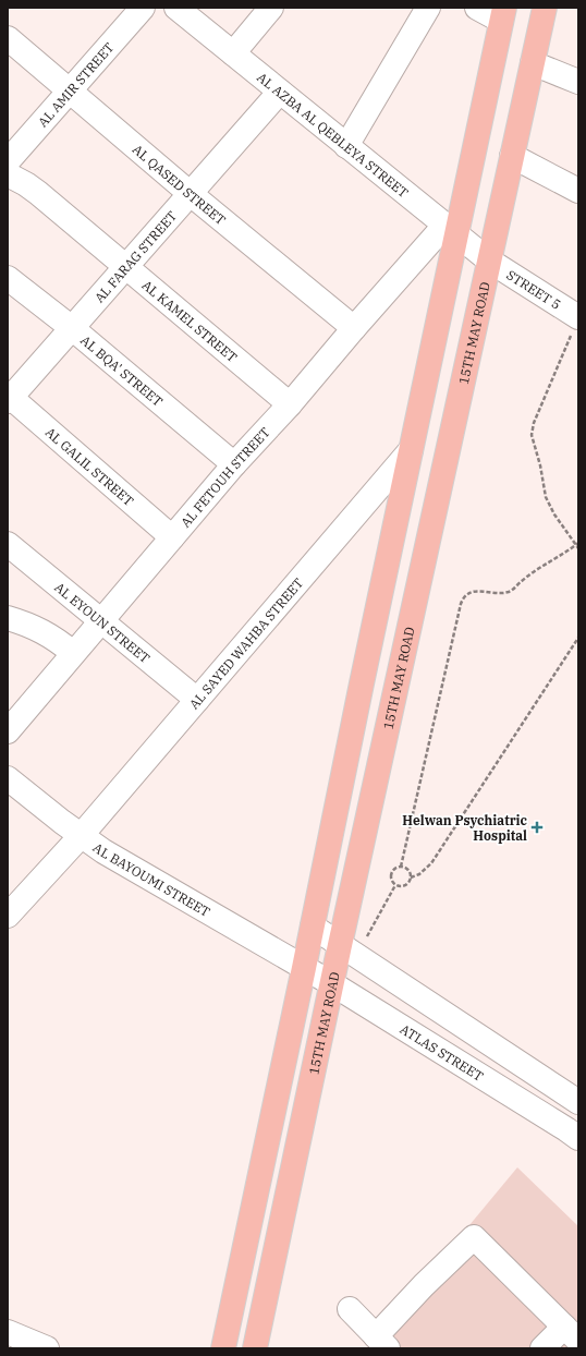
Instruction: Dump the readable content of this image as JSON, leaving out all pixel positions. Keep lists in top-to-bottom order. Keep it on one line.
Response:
{"streets":{"main road":["15TH MAY ROAD"],"street":["AL AMIR STREET","AL AZBA AL QEBLEYA STREET","AL QASED STREET","AL FARAG STREET","STREET 5","AL KAMEL STREET","AL BQA' STREET","AL GALIL STREET","AL FETOUH STREET","AL EYOUN STREET","AL SAYED WAHBA STREET","AL BAYOUMI STREET","ATLAS STREET"]},"crossings":[["AL AMIR STREET","AL QASED STREET"],["AL AZBA AL QEBLEYA STREET","AL FARAG STREET"],["AL AZBA AL QEBLEYA STREET","STREET 5"],["AL AZBA AL QEBLEYA STREET","15TH MAY ROAD"],["AL AZBA AL QEBLEYA STREET","AL FETOUH STREET"],["AL QASED STREET","AL FARAG STREET"],["AL QASED STREET","AL FETOUH STREET"],["AL FARAG STREET","AL KAMEL STREET"],["AL FARAG STREET","AL BQA' STREET"],["AL FARAG STREET","AL GALIL STREET"],["STREET 5","15TH MAY ROAD"],["AL KAMEL STREET","AL FETOUH STREET"],["15TH MAY ROAD","ATLAS STREET"],["AL BQA' STREET","AL FETOUH STREET"],["AL GALIL STREET","AL FETOUH STREET"],["AL FETOUH STREET","AL EYOUN STREET"],["AL EYOUN STREET","AL SAYED WAHBA STREET"],["AL SAYED WAHBA STREET","AL BAYOUMI STREET"],["AL BAYOUMI STREET","ATLAS STREET"]],"places":{"health":["Helwan Psychiatric Hospital"]}}
